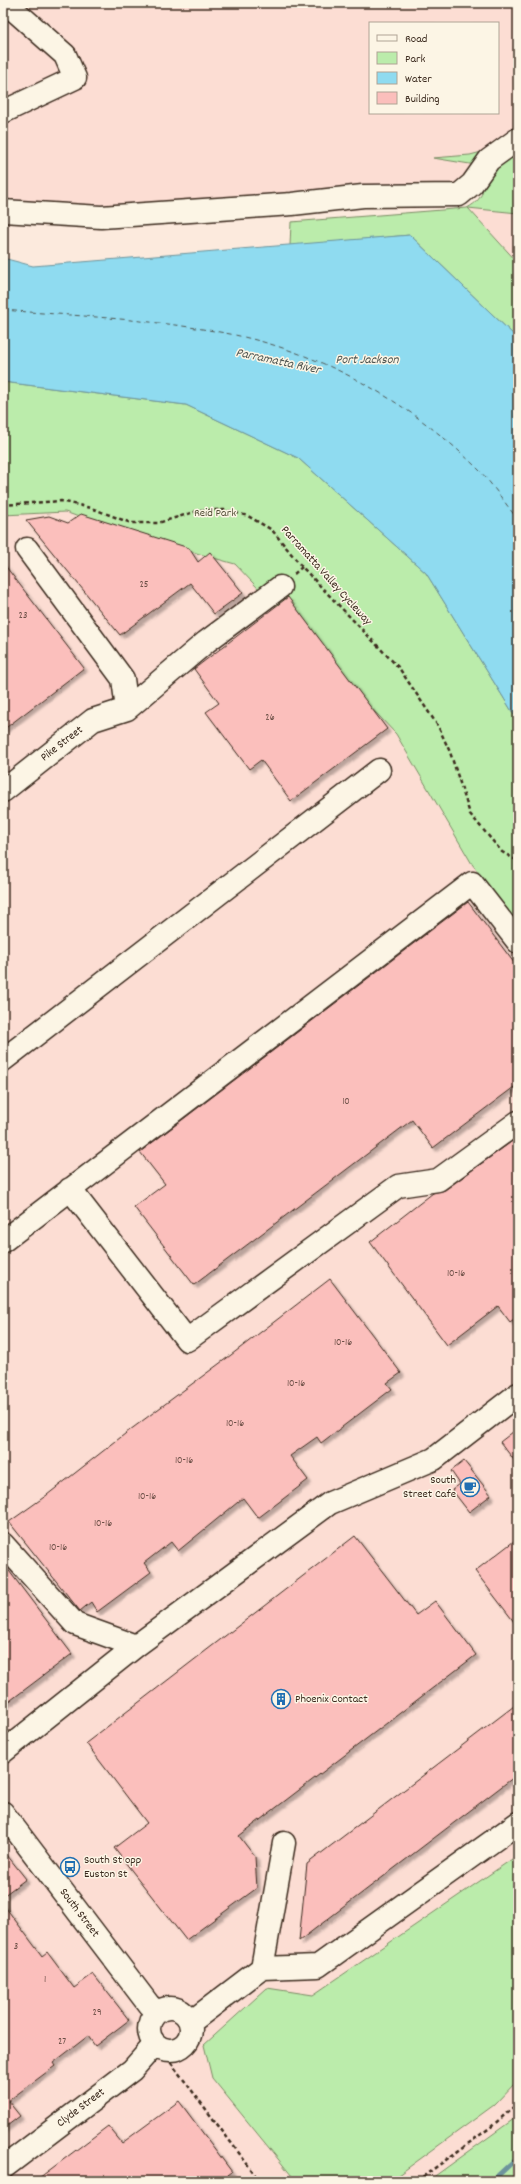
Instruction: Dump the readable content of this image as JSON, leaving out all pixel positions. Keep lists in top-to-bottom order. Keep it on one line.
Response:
{"streets":{"street":["Pike Street","South Street","Clyde Street"],"path":["Parramatta Valley Cycleway"]},"crossings":[["South Street","Clyde Street"]],"water":["Port Jackson","Parramatta River"],"parks":["Reid Park"],"places":{"cafe":["South Street Cafe"],"building":["Phoenix Contact"],"bus stop":["South St opp Euston St"]},"house_numbers":["25","23","26","10","10-16","10-16","10-16","10-16","10-16","10-16","10-16","10-16","3","1","29","27"],"legend":["Road","Park","Water","Building"]}
